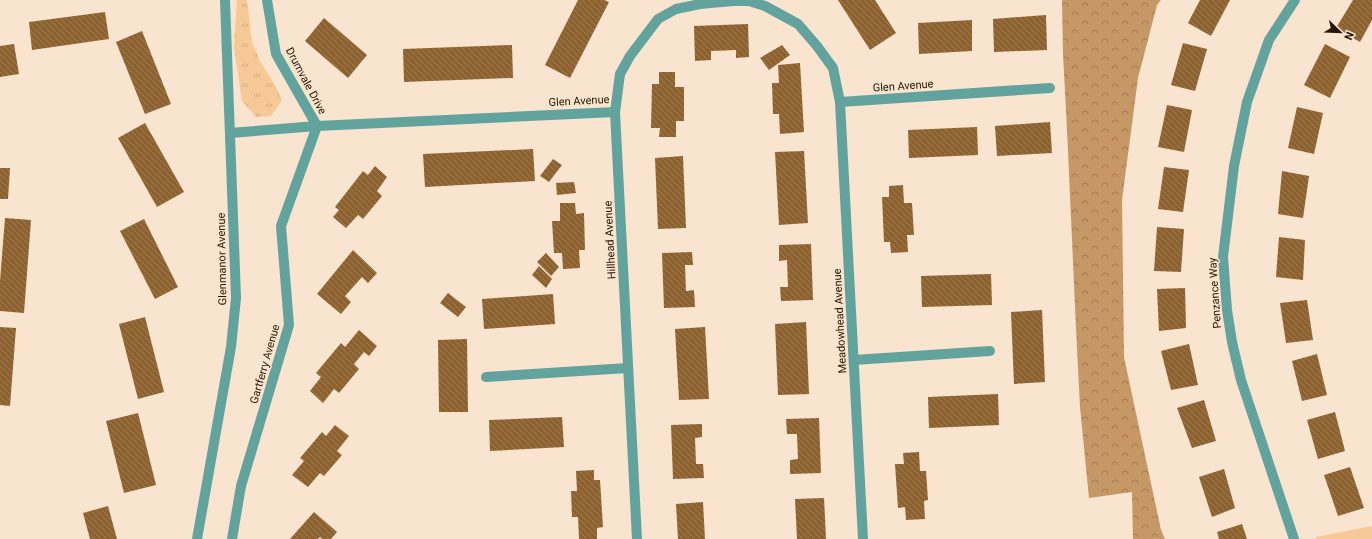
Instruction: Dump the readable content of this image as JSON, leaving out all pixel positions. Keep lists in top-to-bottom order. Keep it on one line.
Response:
{"streets":{"street":["Drumvale Drive","Glen Avenue","Hillhead Avenue","Glenmanor Avenue","Penzance Way","Meadowhead Avenue","Gartferry Avenue"]},"crossings":[["Drumvale Drive","Glen Avenue"],["Drumvale Drive","Gartferry Avenue"],["Glen Avenue","Hillhead Avenue"],["Glen Avenue","Glenmanor Avenue"],["Glen Avenue","Meadowhead Avenue"],["Glen Avenue","Gartferry Avenue"]],"north":"bottom right"}
